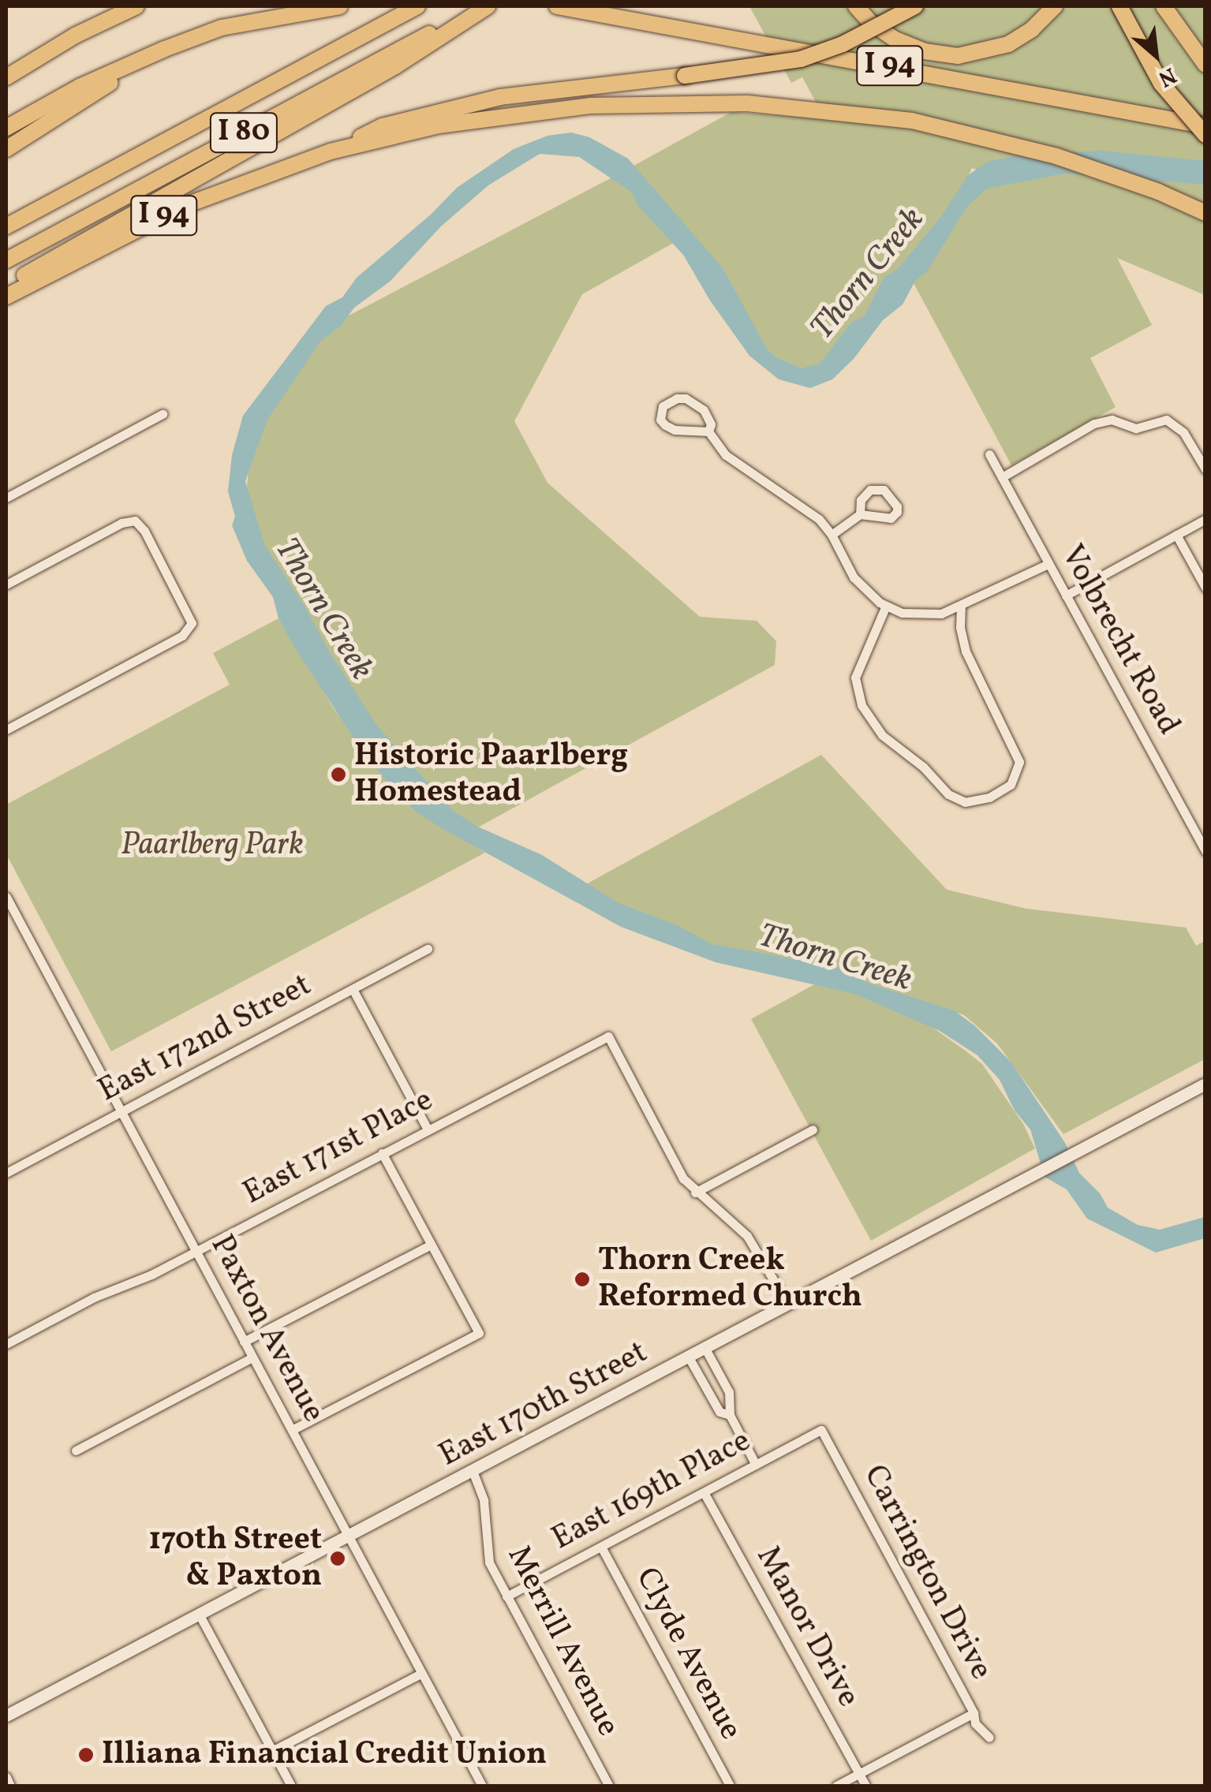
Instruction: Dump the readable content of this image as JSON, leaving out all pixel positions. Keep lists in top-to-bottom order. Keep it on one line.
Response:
{"streets":{"highway":["I 94","I 80"],"street":["Volbrecht Road","East 172nd Street","East 171st Place","Paxton Avenue","East 170th Street","East 169th Place","Carrington Drive","Manor Drive","Merrill Avenue","Clyde Avenue"]},"crossings":[["East 172nd Street","Paxton Avenue"],["East 171st Place","Paxton Avenue"],["Paxton Avenue","East 170th Street"],["East 170th Street","Merrill Avenue"],["East 169th Place","Carrington Drive"],["East 169th Place","Manor Drive"],["East 169th Place","Merrill Avenue"],["East 169th Place","Clyde Avenue"]],"water":["Thorn Creek"],"parks":["Paarlberg Park"],"places":["Historic Paarlberg Homestead","Thorn Creek Reformed Church","170th Street & Paxton","Illiana Financial Credit Union"],"north":"bottom right"}
